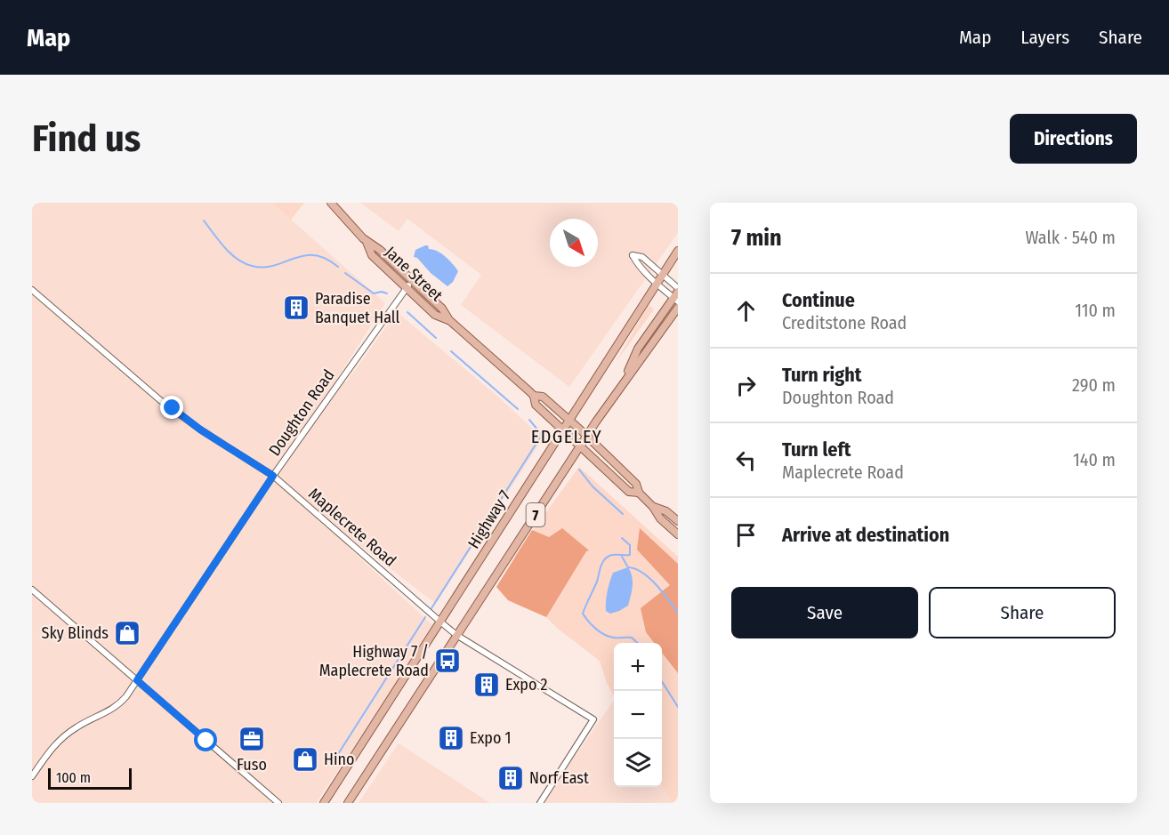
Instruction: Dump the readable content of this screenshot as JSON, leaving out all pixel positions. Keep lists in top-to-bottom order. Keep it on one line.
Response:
{"streets":{"main road":["Jane Street","7","Highway 7"],"street":["Doughton Road","Maplecrete Road"]},"crossings":[["Jane Street","Doughton Road"],["Jane Street","7"],["Jane Street","Highway 7"],["Doughton Road","Maplecrete Road"],["7","Maplecrete Road"],["Highway 7","Maplecrete Road"]],"districts":["EDGELEY"],"places":{"building":["Paradise Banquet Hall","Expo 2","Expo 1","Norf East"],"shop":["Sky Blinds","Hino"],"bus stop":["Highway 7 / Maplecrete Road"],"office":["Fuso"]},"scale_bar":"100 m","north":"bottom right","page":{"header":"Map","nav":["Map","Layers","Share"],"buttons":["Directions",["Save","Share"]],"title":"Find us","heading":["7 min","Walk · 540 m"],"list":[["Continue","Creditstone Road","110 m"],["Turn right","Doughton Road","290 m"],["Turn left","Maplecrete Road","140 m"],"Arrive at destination"],"map_buttons":["+","−"],"scale":"100 m"}}
